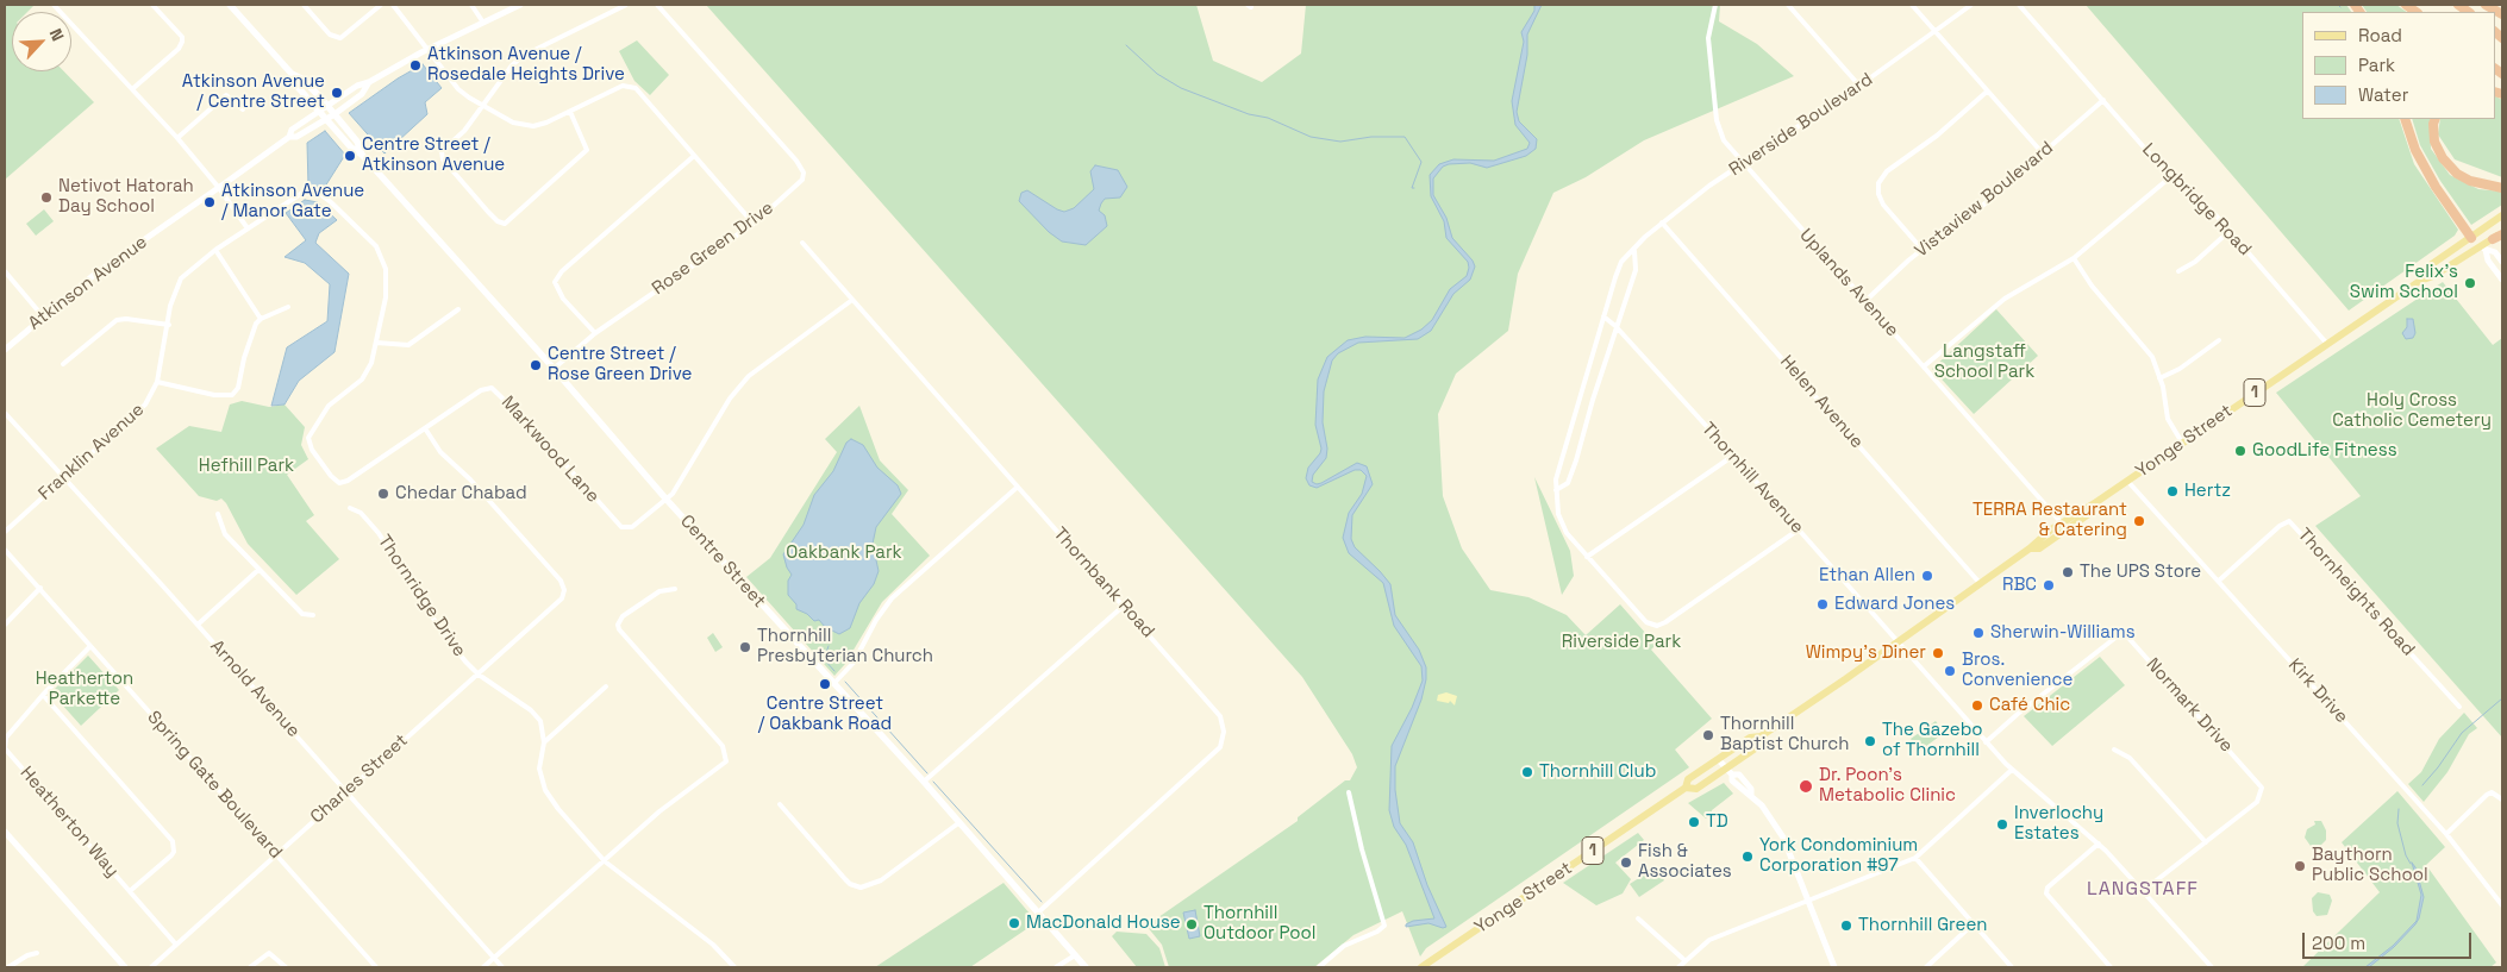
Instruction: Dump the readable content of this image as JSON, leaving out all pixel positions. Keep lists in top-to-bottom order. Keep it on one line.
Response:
{"streets":{"main road":["1","Yonge Street","Centre Street"],"street":["Riverside Boulevard","Vistaview Boulevard","Longbridge Road","Rose Green Drive","Atkinson Avenue","Uplands Avenue","Helen Avenue","Markwood Lane","Franklin Avenue","Thornhill Avenue","Thornbank Road","Thornheights Road","Thornridge Drive","Arnold Avenue","Kirk Drive","Normark Drive","Charles Street","Spring Gate Boulevard","Heatherton Way"]},"crossings":[["Riverside Boulevard","Uplands Avenue"],["Riverside Boulevard","Helen Avenue"],["Riverside Boulevard","Thornhill Avenue"],["Vistaview Boulevard","Longbridge Road"],["Vistaview Boulevard","Uplands Avenue"],["Longbridge Road","Yonge Street"],["Rose Green Drive","Centre Street"],["Atkinson Avenue","Centre Street"],["Uplands Avenue","Yonge Street"],["Helen Avenue","Yonge Street"],["Yonge Street","Thornhill Avenue"],["Yonge Street","Kirk Drive"],["Markwood Lane","Franklin Avenue"],["Markwood Lane","Centre Street"],["Markwood Lane","Charles Street"],["Franklin Avenue","Arnold Avenue"],["Thornhill Avenue","Normark Drive"],["Centre Street","Thornbank Road"],["Thornheights Road","Kirk Drive"],["Thornridge Drive","Charles Street"],["Arnold Avenue","Charles Street"],["Charles Street","Spring Gate Boulevard"],["Charles Street","Heatherton Way"],["Spring Gate Boulevard","Heatherton Way"]],"districts":["LANGSTAFF"],"parks":["Langstaff School Park","Holy Cross Catholic Cemetery","Hefhill Park","Oakbank Park","Riverside Park","Heatherton Parkette"],"places":["Atkinson Avenue / Rosedale Heights Drive","Atkinson Avenue / Centre Street","Centre Street / Atkinson Avenue","Netivot Hatorah Day School","Atkinson Avenue / Manor Gate","Felix's Swim School","Centre Street / Rose Green Drive","GoodLife Fitness","Hertz","Chedar Chabad","TERRA Restaurant & Catering","The UPS Store","Ethan Allen","RBC","Edward Jones","Sherwin-Williams","Thornhill Presbyterian Church","Wimpy's Diner","Bros. Convenience","Centre Street / Oakbank Road","Café Chic","Thornhill Baptist Church","The Gazebo of Thornhill","Thornhill Club","Dr. Poon's Metabolic Clinic","TD","Inverlochy Estates","York Condominium Corporation #97","Fish & Associates","Baythorn Public School","MacDonald House","Thornhill Outdoor Pool","Thornhill Green"],"legend":["Road","Park","Water"],"scale_bar":"200 m","north":"top right"}
